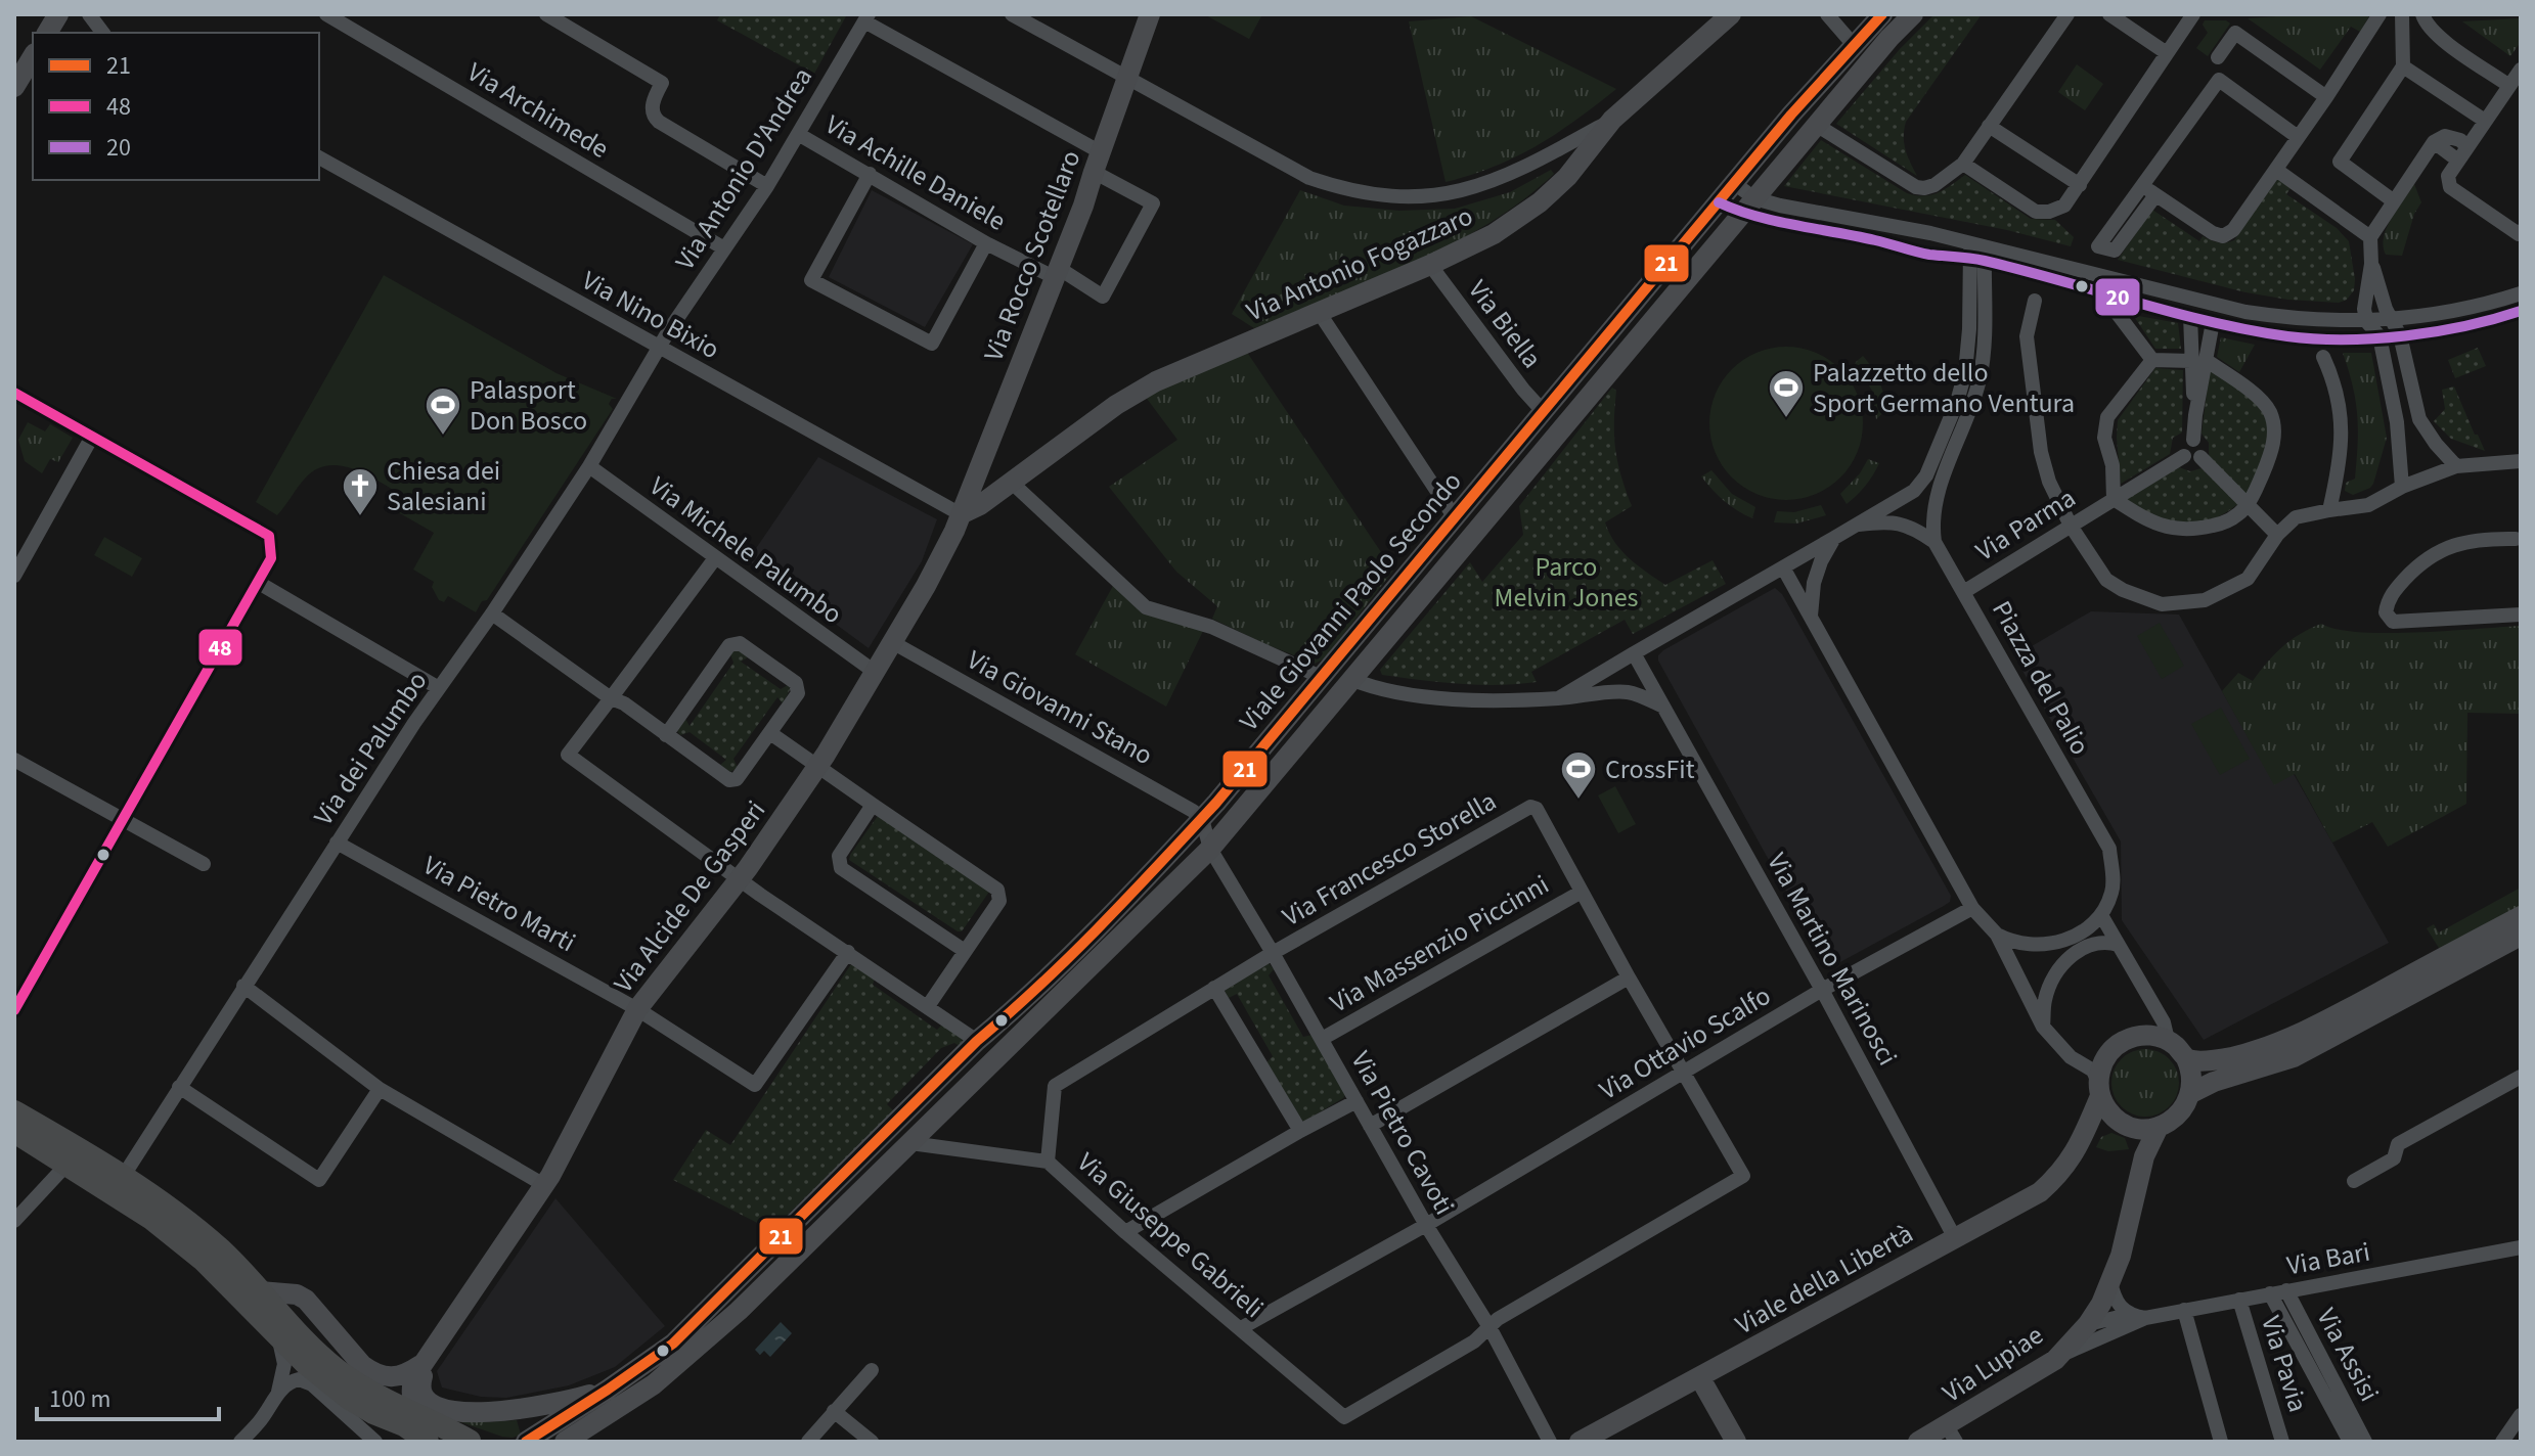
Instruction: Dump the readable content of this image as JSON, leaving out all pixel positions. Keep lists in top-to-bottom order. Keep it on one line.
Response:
{"streets":{"main road":["Via Rocco Scotellaro","Via Antonio Fogazzaro","Viale Giovanni Paolo Secondo","Via Alcide De Gasperi","Viale della Libertà","Via Lupiae"],"street":["Via Archimede","Via Antonio D'Andrea","Via Achille Daniele","Via Nino Bixio","Via Biella","Via Parma","Via Michele Palumbo","Piazza del Palio","Via Giovanni Stano","Via dei Palumbo","Via Francesco Storella","Via Pietro Marti","Via Massenzio Piccinni","Via Martino Marinosci","Via Ottavio Scalfo","Via Pietro Cavoti","Via Giuseppe Gabrieli","Via Bari","Via Assisi","Via Pavia"]},"crossings":[["Via Archimede","Via Antonio D'Andrea"],["Via Antonio D'Andrea","Via Achille Daniele"],["Via Antonio D'Andrea","Via Nino Bixio"],["Via Antonio D'Andrea","Via dei Palumbo"],["Via Achille Daniele","Via Rocco Scotellaro"],["Via Rocco Scotellaro","Via Nino Bixio"],["Via Rocco Scotellaro","Via Alcide De Gasperi"],["Via Antonio Fogazzaro","Via Biella"],["Via Nino Bixio","Via dei Palumbo"],["Via Nino Bixio","Via Alcide De Gasperi"],["Via Biella","Viale Giovanni Paolo Secondo"],["Via Parma","Piazza del Palio"],["Via Michele Palumbo","Via dei Palumbo"],["Via Michele Palumbo","Via Alcide De Gasperi"],["Viale Giovanni Paolo Secondo","Via Giovanni Stano"],["Viale Giovanni Paolo Secondo","Via Pietro Cavoti"],["Piazza del Palio","Via Martino Marinosci"],["Via Giovanni Stano","Via Alcide De Gasperi"],["Via Giovanni Stano","Via Pietro Cavoti"],["Via dei Palumbo","Via Pietro Marti"],["Via Francesco Storella","Via Massenzio Piccinni"],["Via Francesco Storella","Via Pietro Cavoti"],["Via Francesco Storella","Via Giuseppe Gabrieli"],["Via Alcide De Gasperi","Via Pietro Marti"],["Via Massenzio Piccinni","Via Pietro Cavoti"],["Via Martino Marinosci","Via Ottavio Scalfo"],["Via Martino Marinosci","Viale della Libertà"],["Via Ottavio Scalfo","Via Pietro Cavoti"],["Via Ottavio Scalfo","Via Giuseppe Gabrieli"],["Via Pietro Cavoti","Via Giuseppe Gabrieli"],["Via Bari","Via Assisi"],["Via Bari","Via Lupiae"],["Via Bari","Via Pavia"],["Viale della Libertà","Via Lupiae"]],"parks":["Parco Melvin Jones"],"places":{"sports":["Palazzetto dello Sport Germano Ventura","Palasport Don Bosco","CrossFit"],"church":["Chiesa dei Salesiani"]},"lines":["transit line 21","transit line 20","transit line 48"],"legend":["21","48","20"],"scale_bar":"100 m"}
